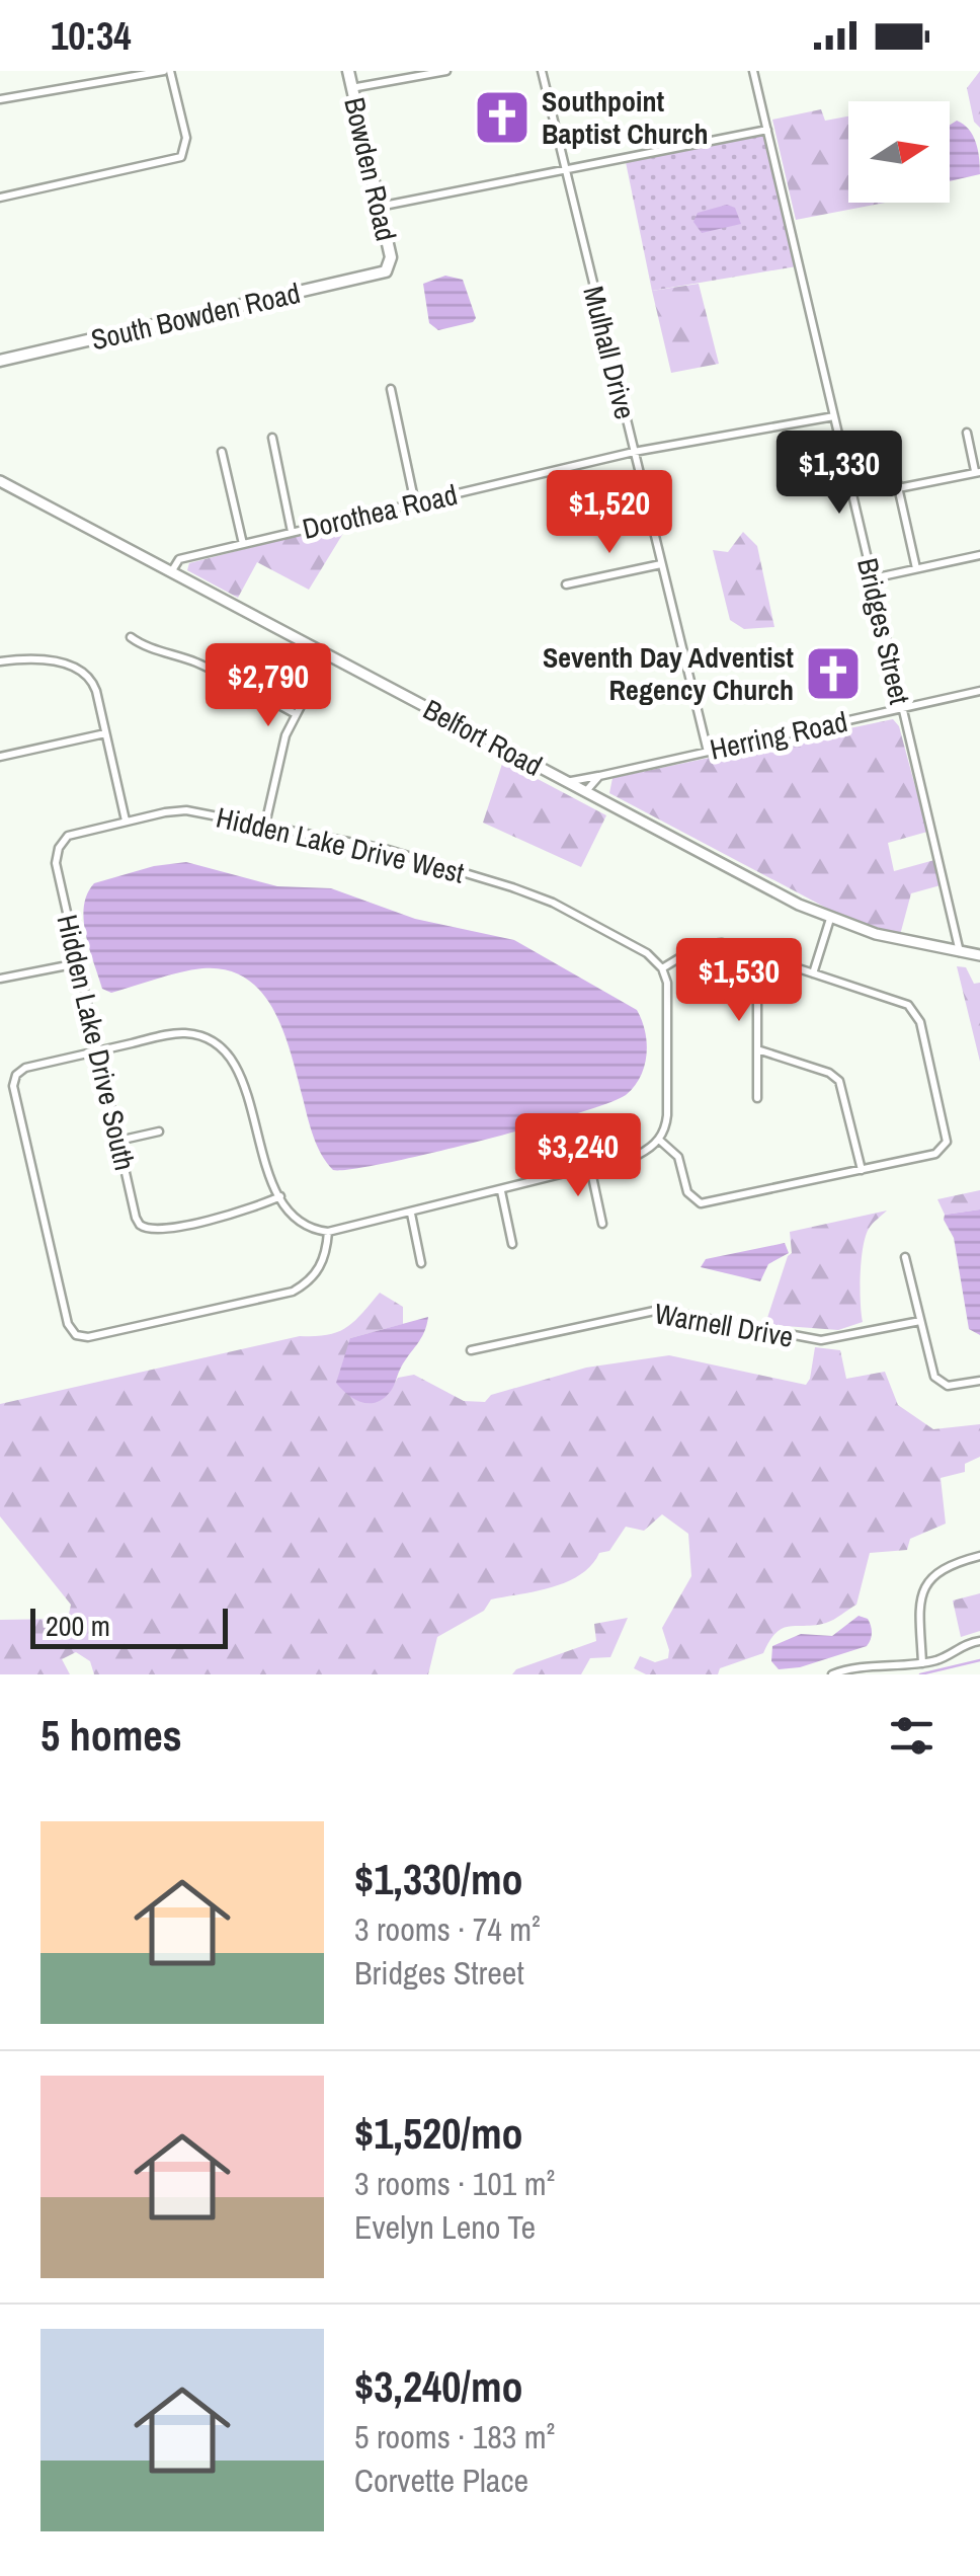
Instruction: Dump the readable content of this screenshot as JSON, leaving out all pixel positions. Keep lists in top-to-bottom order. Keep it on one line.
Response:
{"streets":{"main road":["Bowden Road","South Bowden Road"],"street":["Mulhall Drive","Dorothea Road","Bridges Street","Herring Road","Belfort Road","Hidden Lake Drive West","Hidden Lake Drive South","Warnell Drive"]},"crossings":[["Bowden Road","South Bowden Road"],["Mulhall Drive","Dorothea Road"],["Mulhall Drive","Herring Road"],["Dorothea Road","Bridges Street"],["Dorothea Road","Belfort Road"],["Bridges Street","Herring Road"],["Bridges Street","Belfort Road"],["Herring Road","Belfort Road"],["Hidden Lake Drive West","Hidden Lake Drive South"]],"places":{"church":["Southpoint Baptist Church","Seventh Day Adventist Regency Church"]},"scale_bar":"200 m","north":"right","page":{"status":"10:34","price":["$1,330","$1,520","$2,790","$1,530","$3,240"],"scale":"200 m","heading":"5 homes","list":[{"name":"$1,330/mo","note":"3 rooms · 74 m² · Bridges Street"},{"name":"$1,520/mo","note":"3 rooms · 101 m² · Evelyn Leno Te"},{"name":"$3,240/mo","note":"5 rooms · 183 m² · Corvette Place"}]}}
